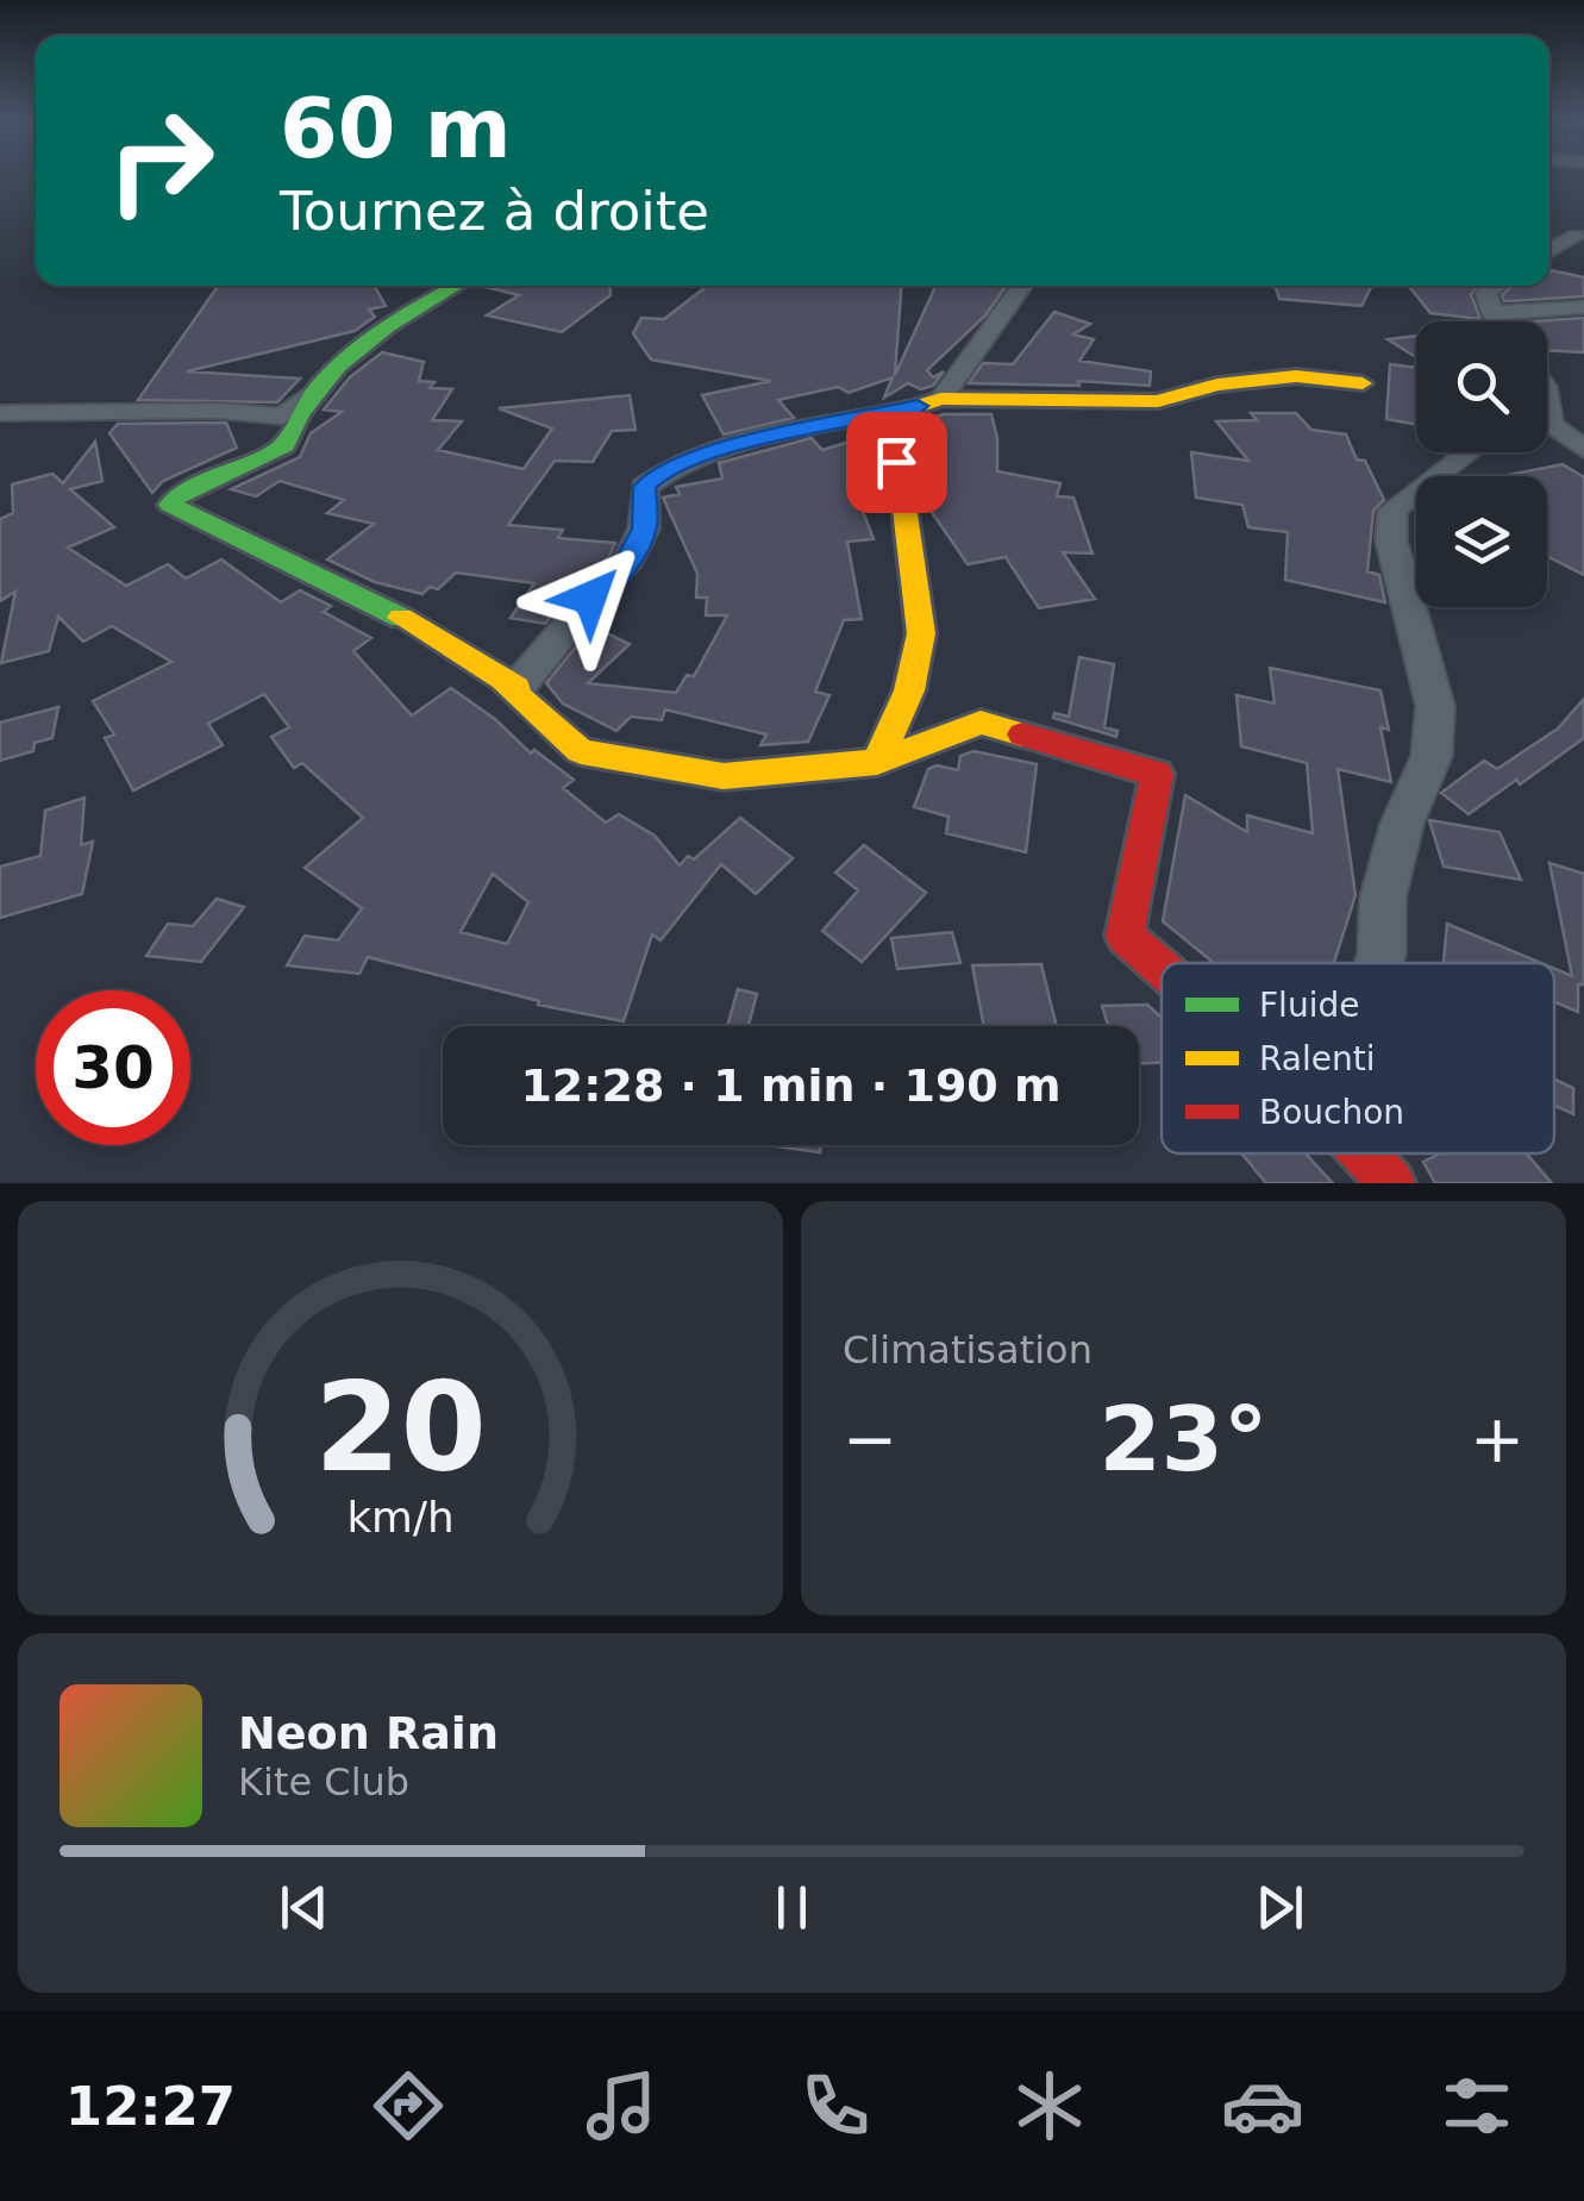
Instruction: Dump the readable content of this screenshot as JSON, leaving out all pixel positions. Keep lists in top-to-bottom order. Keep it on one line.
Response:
{"legend":["Fluide","Ralenti","Bouchon"],"page":{"turn":["60 m","Tournez à droite"],"limit":"30","trip":"12:28 · 1 min · 190 m","tile":"Climatisation","heat":["−","23°","+"],"song":["Neon Rain","Kite Club"],"tabs":"12:27","gauge":["20","km/h"]}}
